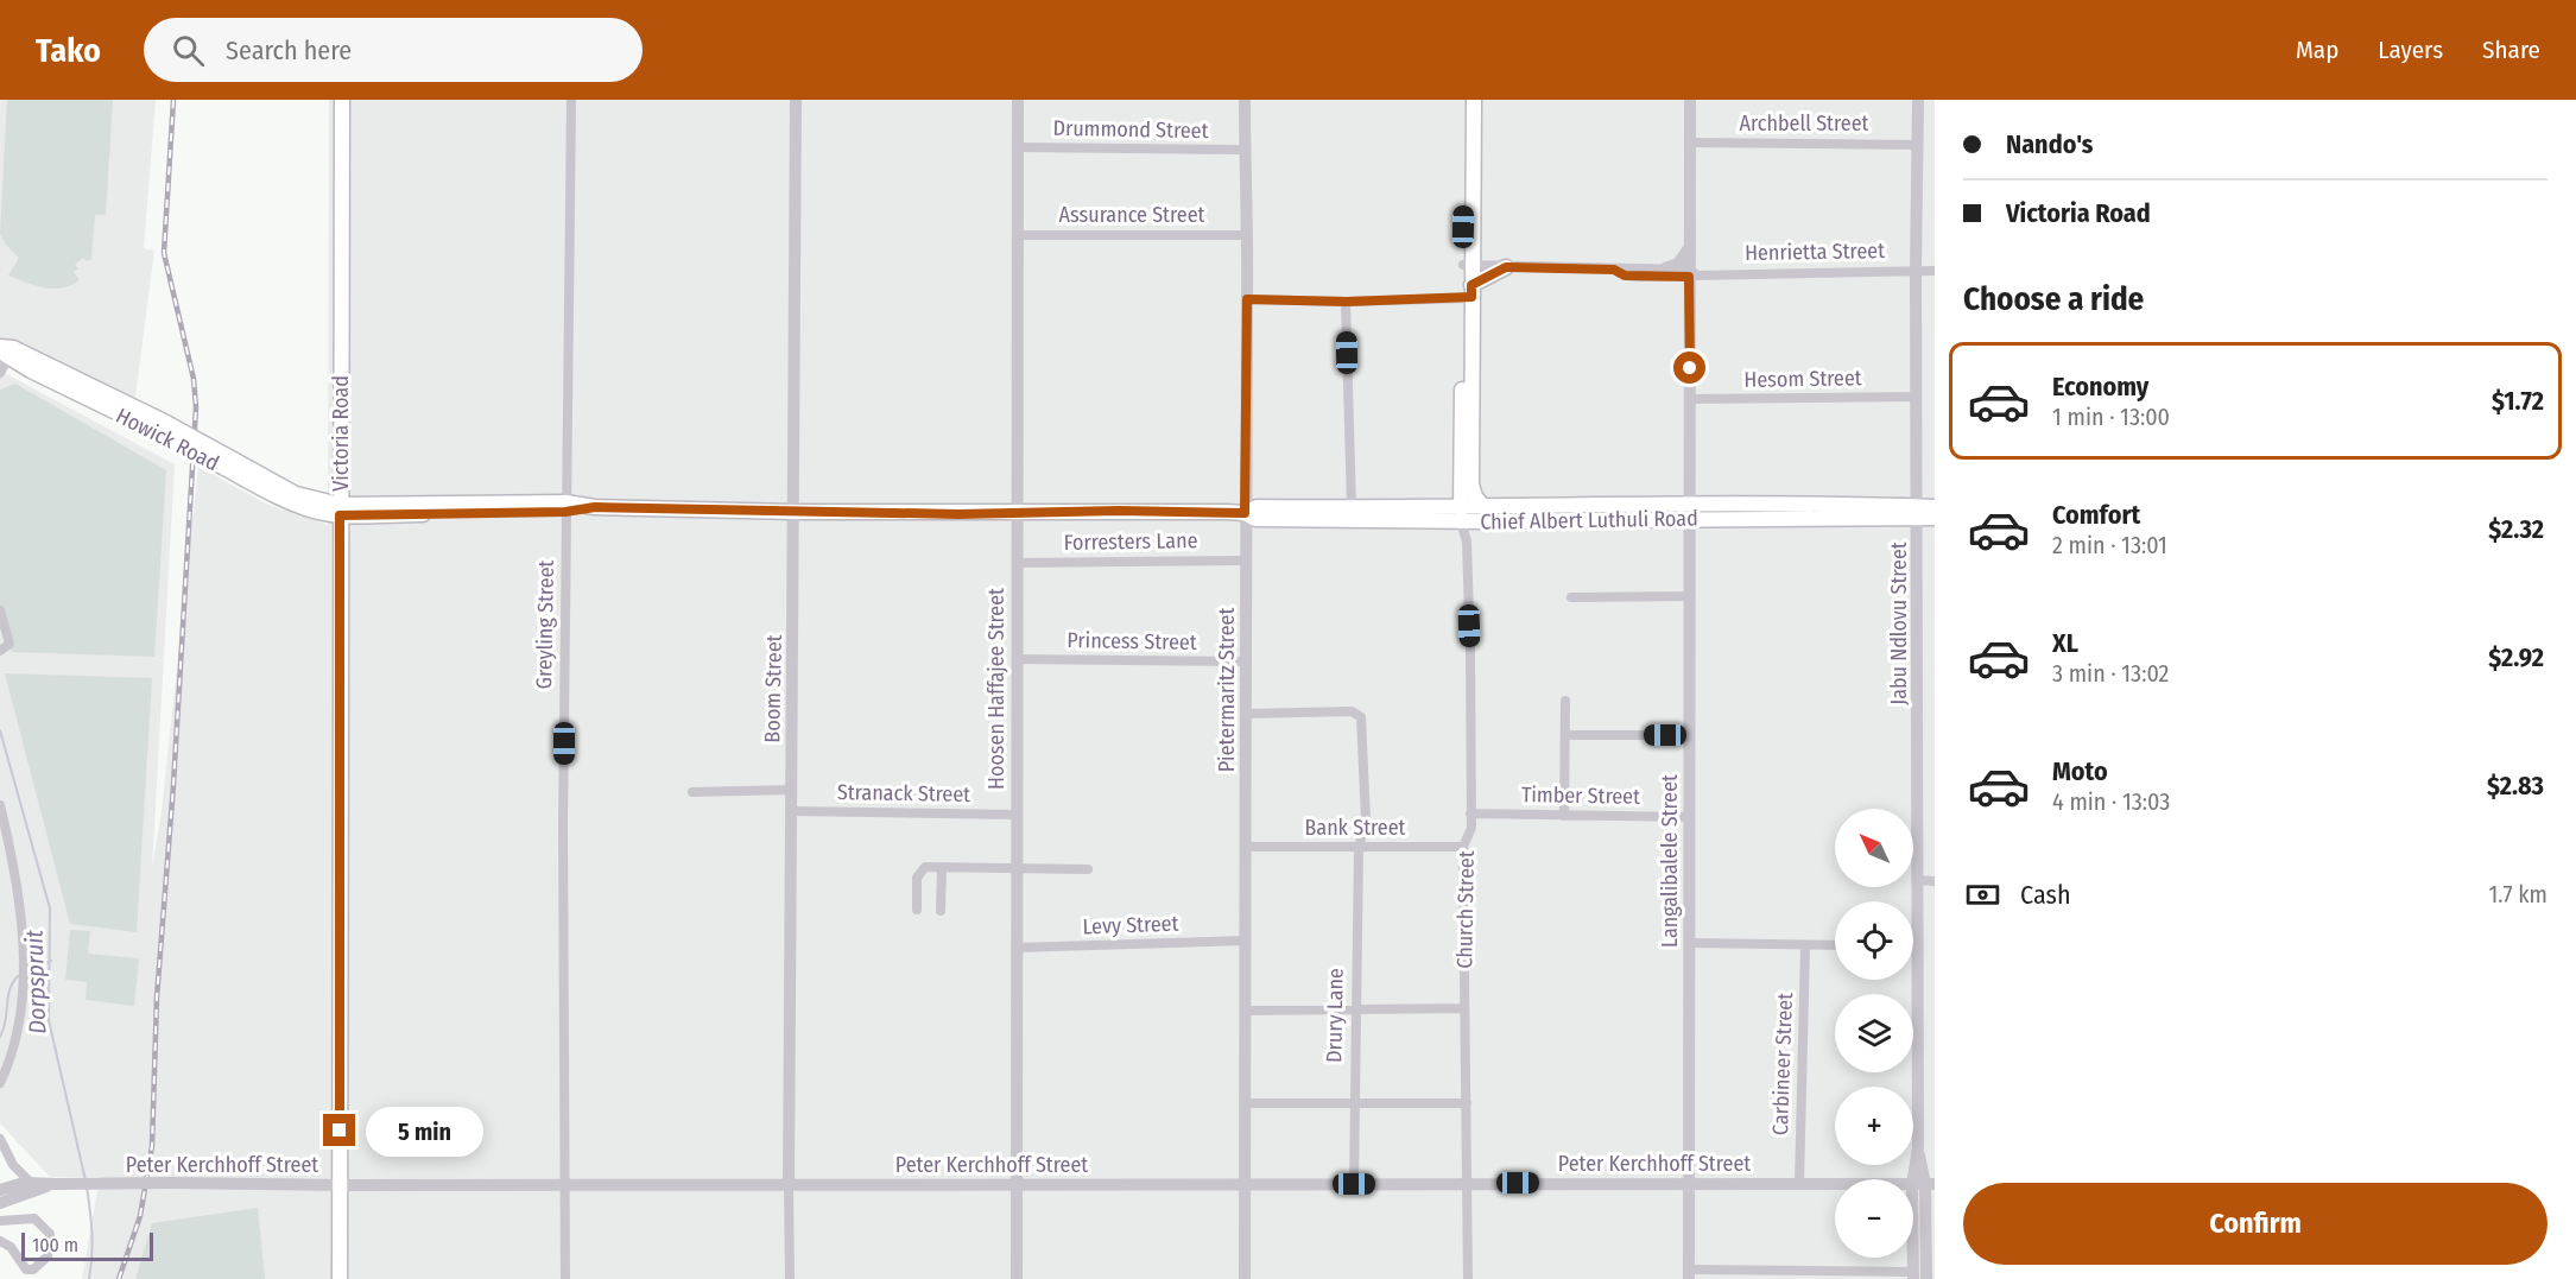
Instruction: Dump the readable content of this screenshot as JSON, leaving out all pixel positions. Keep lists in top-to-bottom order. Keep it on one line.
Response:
{"streets":{"main road":["Victoria Road","Howick Road","Chief Albert Luthuli Road","Church Street"],"street":["Archbell Street","Drummond Street","Assurance Street","Henrietta Street","Hesom Street","Forresters Lane","Jabu Ndlovu Street","Greyling Street","Princess Street","Boom Street","Hoosen Haffajee Street","Pietermaritz Street","Stranack Street","Timber Street","Bank Street","Langalibalele Street","Levy Street","Drury Lane","Carbineer Street","Peter Kerchhoff Street"]},"crossings":[["Archbell Street","Jabu Ndlovu Street"],["Archbell Street","Langalibalele Street"],["Drummond Street","Hoosen Haffajee Street"],["Drummond Street","Pietermaritz Street"],["Assurance Street","Hoosen Haffajee Street"],["Assurance Street","Pietermaritz Street"],["Henrietta Street","Jabu Ndlovu Street"],["Henrietta Street","Langalibalele Street"],["Henrietta Street","Church Street"],["Hesom Street","Jabu Ndlovu Street"],["Hesom Street","Langalibalele Street"],["Victoria Road","Howick Road"],["Victoria Road","Chief Albert Luthuli Road"],["Victoria Road","Peter Kerchhoff Street"],["Howick Road","Chief Albert Luthuli Road"],["Chief Albert Luthuli Road","Jabu Ndlovu Street"],["Chief Albert Luthuli Road","Greyling Street"],["Chief Albert Luthuli Road","Boom Street"],["Chief Albert Luthuli Road","Hoosen Haffajee Street"],["Chief Albert Luthuli Road","Pietermaritz Street"],["Chief Albert Luthuli Road","Langalibalele Street"],["Chief Albert Luthuli Road","Church Street"],["Forresters Lane","Hoosen Haffajee Street"],["Forresters Lane","Pietermaritz Street"],["Jabu Ndlovu Street","Peter Kerchhoff Street"],["Greyling Street","Peter Kerchhoff Street"],["Princess Street","Hoosen Haffajee Street"],["Princess Street","Pietermaritz Street"],["Boom Street","Stranack Street"],["Boom Street","Peter Kerchhoff Street"],["Hoosen Haffajee Street","Stranack Street"],["Hoosen Haffajee Street","Levy Street"],["Hoosen Haffajee Street","Peter Kerchhoff Street"],["Pietermaritz Street","Bank Street"],["Pietermaritz Street","Levy Street"],["Pietermaritz Street","Drury Lane"],["Pietermaritz Street","Peter Kerchhoff Street"],["Timber Street","Langalibalele Street"],["Timber Street","Church Street"],["Bank Street","Church Street"],["Bank Street","Drury Lane"],["Langalibalele Street","Peter Kerchhoff Street"],["Church Street","Peter Kerchhoff Street"],["Drury Lane","Peter Kerchhoff Street"],["Carbineer Street","Peter Kerchhoff Street"]],"water":["Dorpspruit"],"scale_bar":"100 m","north":"top left","page":{"header":"Tako","search":"Search here","nav":["Map","Layers","Share"],"banner":["Nando's","Victoria Road"],"heading":"Choose a ride","list":[{"name":"Economy","note":"1 min · 13:00","value":"$1.72"},{"name":"Comfort","note":"2 min · 13:01","value":"$2.32"},{"name":"XL","note":"3 min · 13:02","value":"$2.92"},{"name":"Moto","note":"4 min · 13:03","value":"$2.83"}],"map_buttons":["+","−"],"pay":["Cash","1.7 km"],"bubble":"5 min","buttons":"Confirm","scale":"100 m"}}
